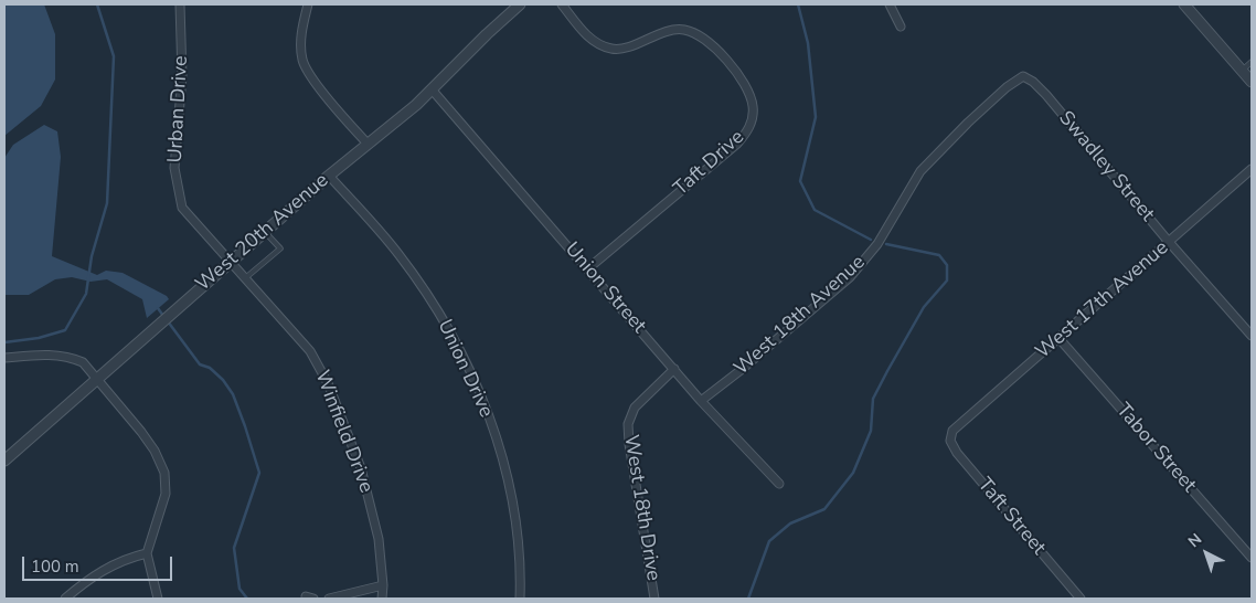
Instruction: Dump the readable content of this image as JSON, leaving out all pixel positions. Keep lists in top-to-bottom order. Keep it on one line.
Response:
{"streets":{"street":["Urban Drive","Taft Drive","Swadley Street","West 20th Avenue","Union Street","West 17th Avenue","West 18th Avenue","Union Drive","Winfield Drive","Tabor Street","West 18th Drive","Taft Street"]},"crossings":[["Urban Drive","West 20th Avenue"],["Urban Drive","Winfield Drive"],["Taft Drive","Union Street"],["Swadley Street","West 17th Avenue"],["Swadley Street","West 18th Avenue"],["West 20th Avenue","Union Street"],["West 20th Avenue","Union Drive"],["West 20th Avenue","Winfield Drive"],["Union Street","West 18th Avenue"],["Union Street","West 18th Drive"],["West 17th Avenue","Tabor Street"],["West 17th Avenue","Taft Street"]],"scale_bar":"100 m","north":"top left"}
